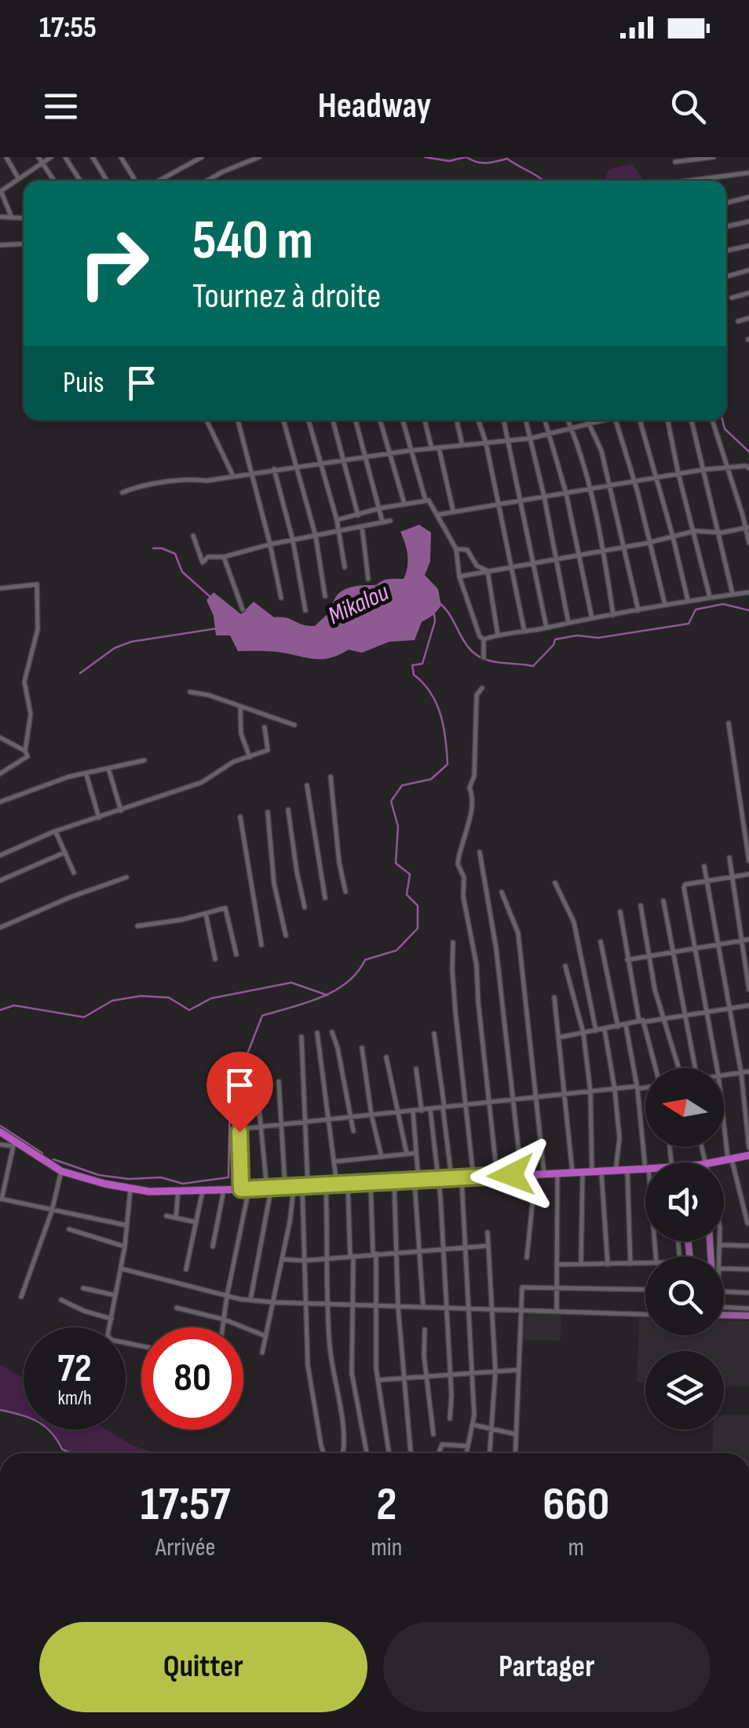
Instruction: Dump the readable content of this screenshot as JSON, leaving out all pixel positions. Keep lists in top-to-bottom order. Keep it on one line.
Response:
{"water":["Mikalou"],"north":"left","page":{"status":"17:55","header":"Headway","turn":["540 m","Tournez à droite"],"then":"Puis","speed":"72 km/h","limit":"80","eta":["17:57","Arrivée","2","min","660","m"],"buttons":["Quitter","Partager"]}}
